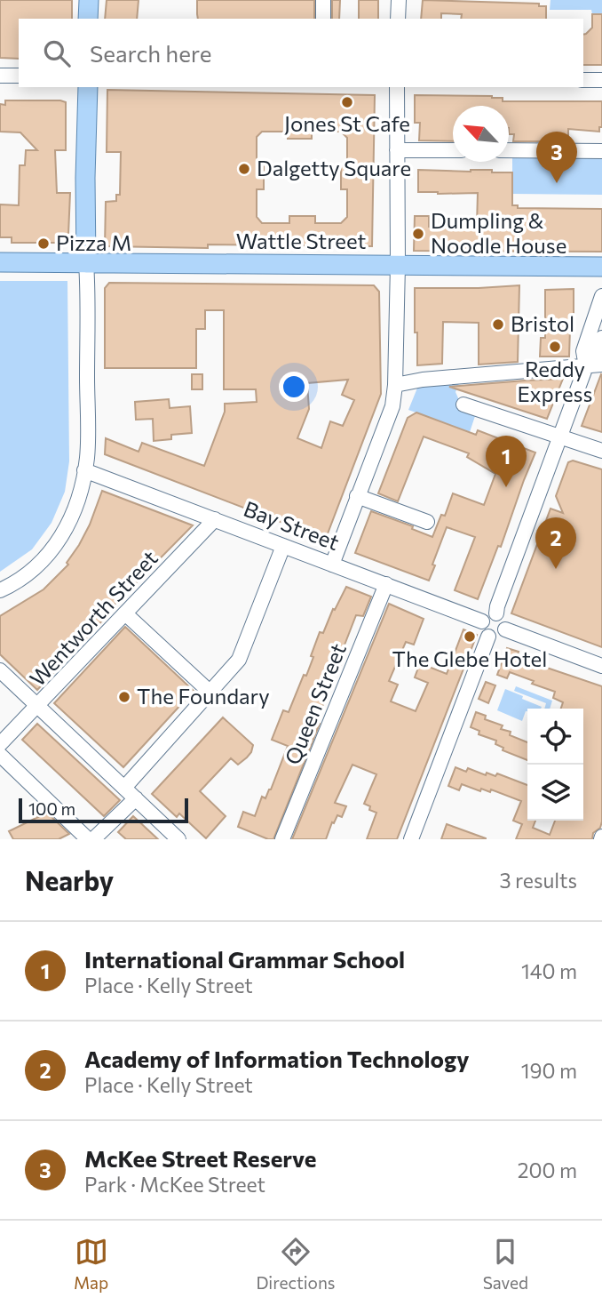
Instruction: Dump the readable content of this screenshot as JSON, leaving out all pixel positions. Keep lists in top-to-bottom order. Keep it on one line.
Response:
{"streets":{"main road":["Wattle Street"],"street":["Bay Street","Wentworth Street","Queen Street"]},"crossings":[["Bay Street","Wentworth Street"],["Bay Street","Queen Street"]],"places":["Jones St Cafe","Dalgetty Square","Dumpling & Noodle House","Pizza M","Bristol","Reddy Express","The Glebe Hotel","The Foundary"],"scale_bar":"100 m","north":"top left","page":{"search":"Search here","pins":["3","1","2"],"scale":"100 m","heading":["Nearby","3 results"],"list":[{"mark":"1","name":"International Grammar School","note":"Place · Kelly Street","value":"140 m"},{"mark":"2","name":"Academy of Information Technology","note":"Place · Kelly Street","value":"190 m"},{"mark":"3","name":"McKee Street Reserve","note":"Park · McKee Street","value":"200 m"}],"nav":["Map","Directions","Saved"]}}
